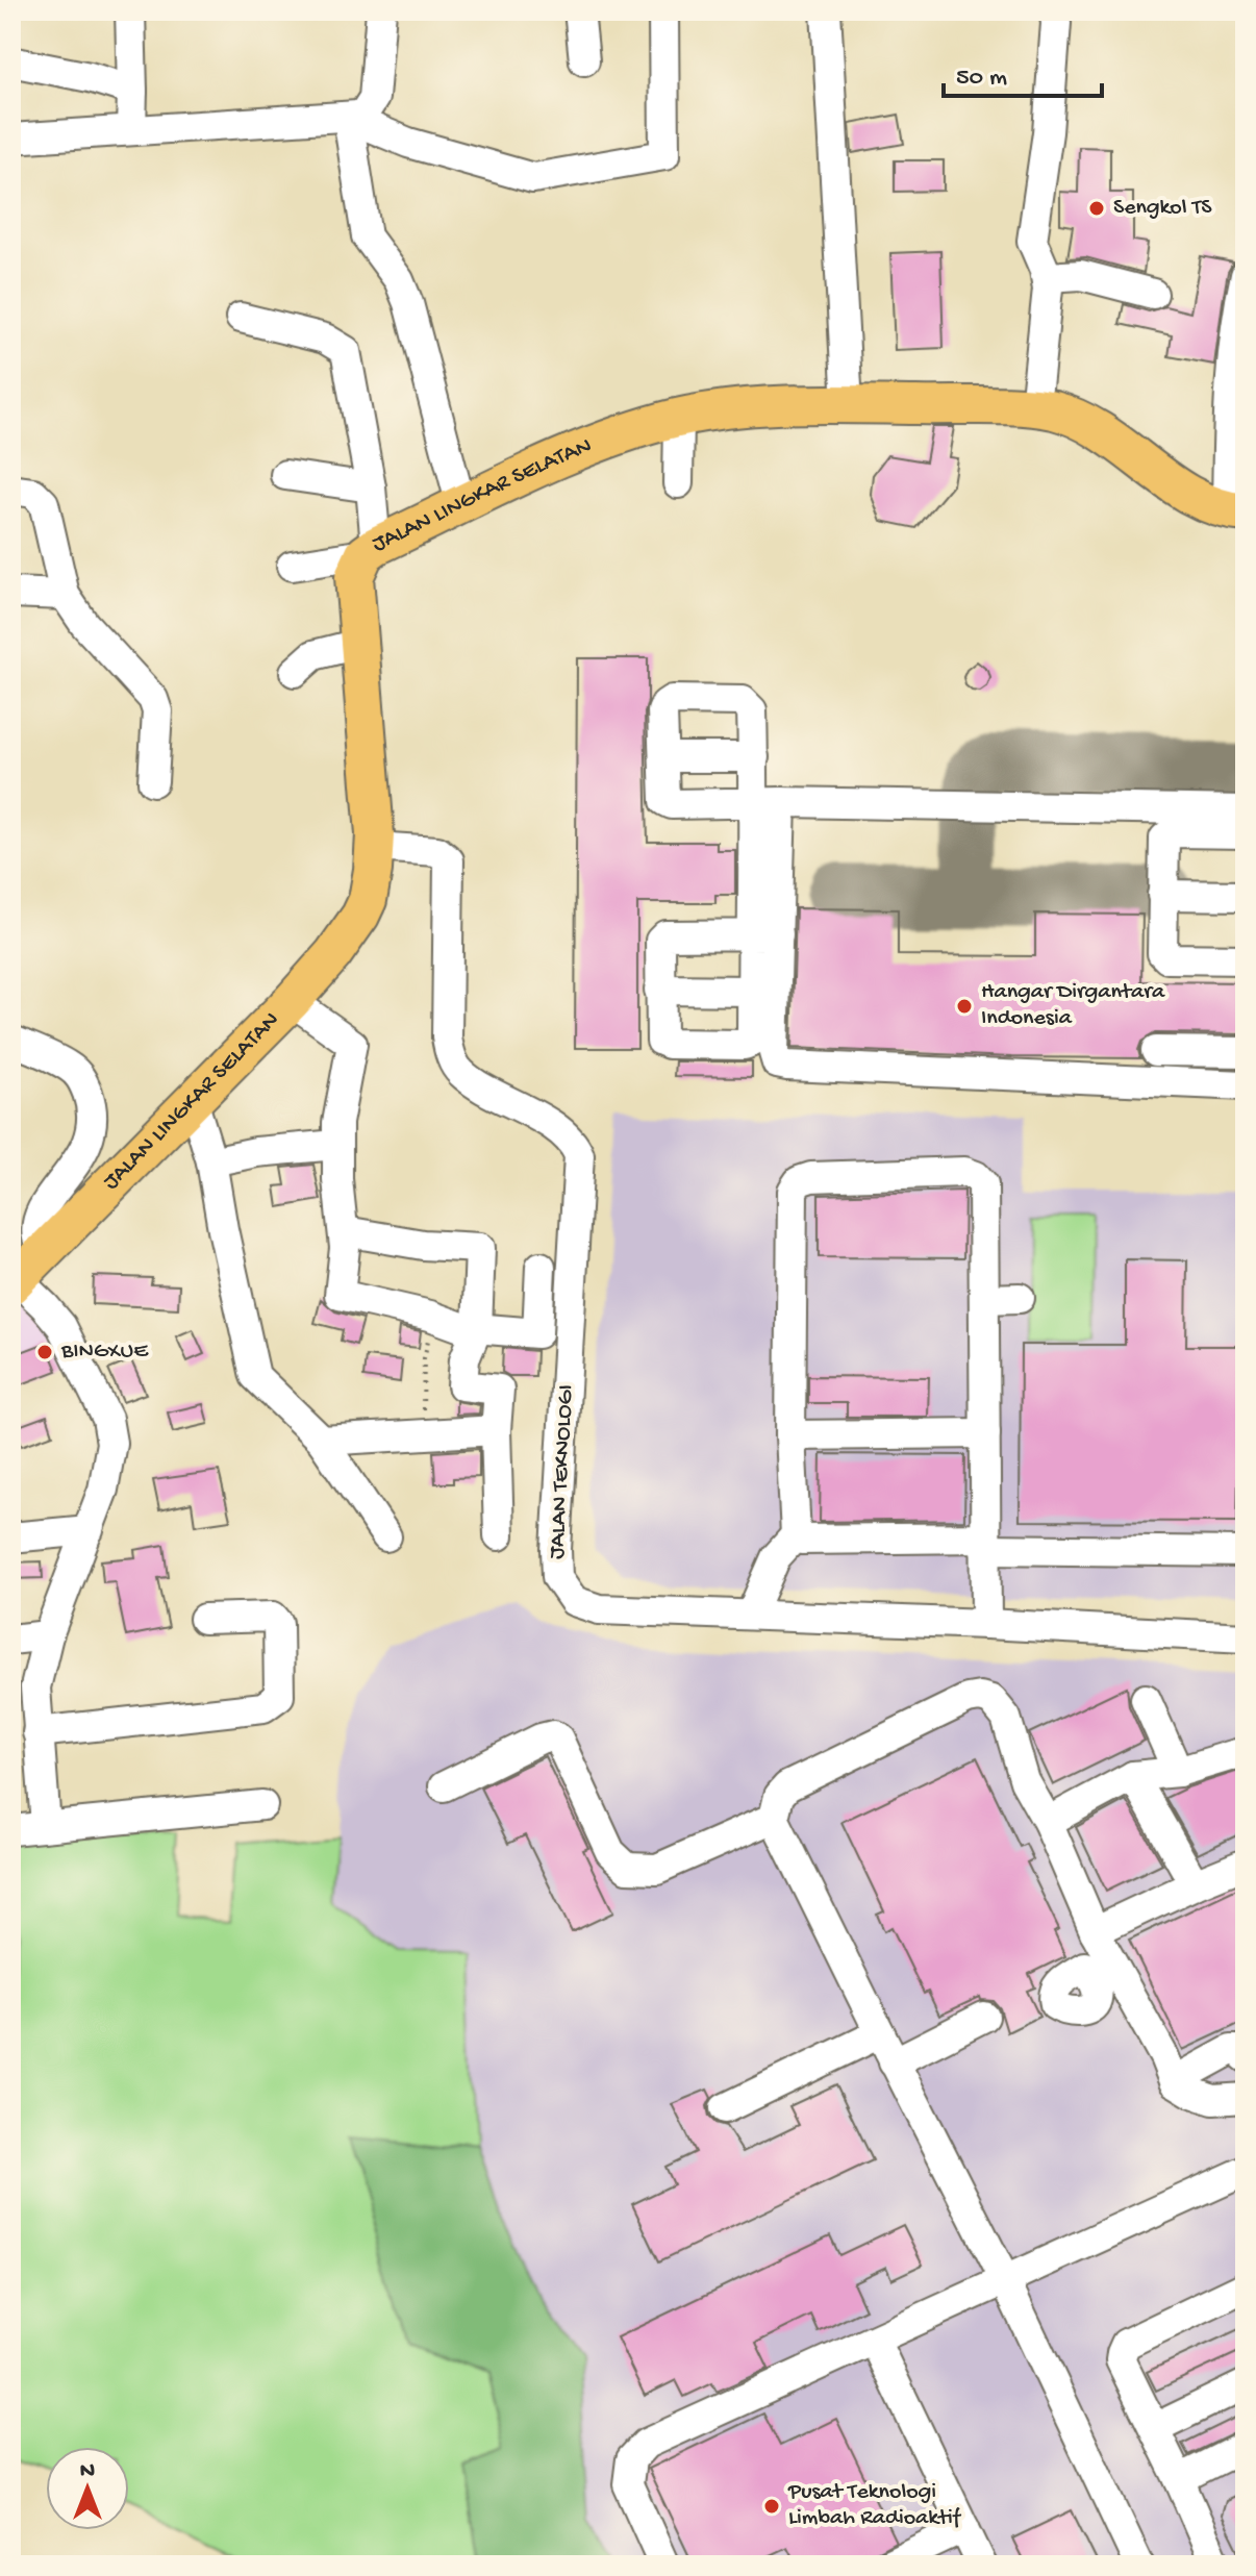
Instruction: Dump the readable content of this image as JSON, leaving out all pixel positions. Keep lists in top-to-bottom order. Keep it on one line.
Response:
{"streets":{"main road":["JALAN LINGKAR SELATAN"],"street":["JALAN TEKNOLOGI"]},"crossings":[["JALAN LINGKAR SELATAN","JALAN TEKNOLOGI"]],"places":["Sengkol TS","Hangar Dirgantara Indonesia","BINGXUE","Pusat Teknologi Limbah Radioaktif"],"scale_bar":"50 m","north":"top"}
